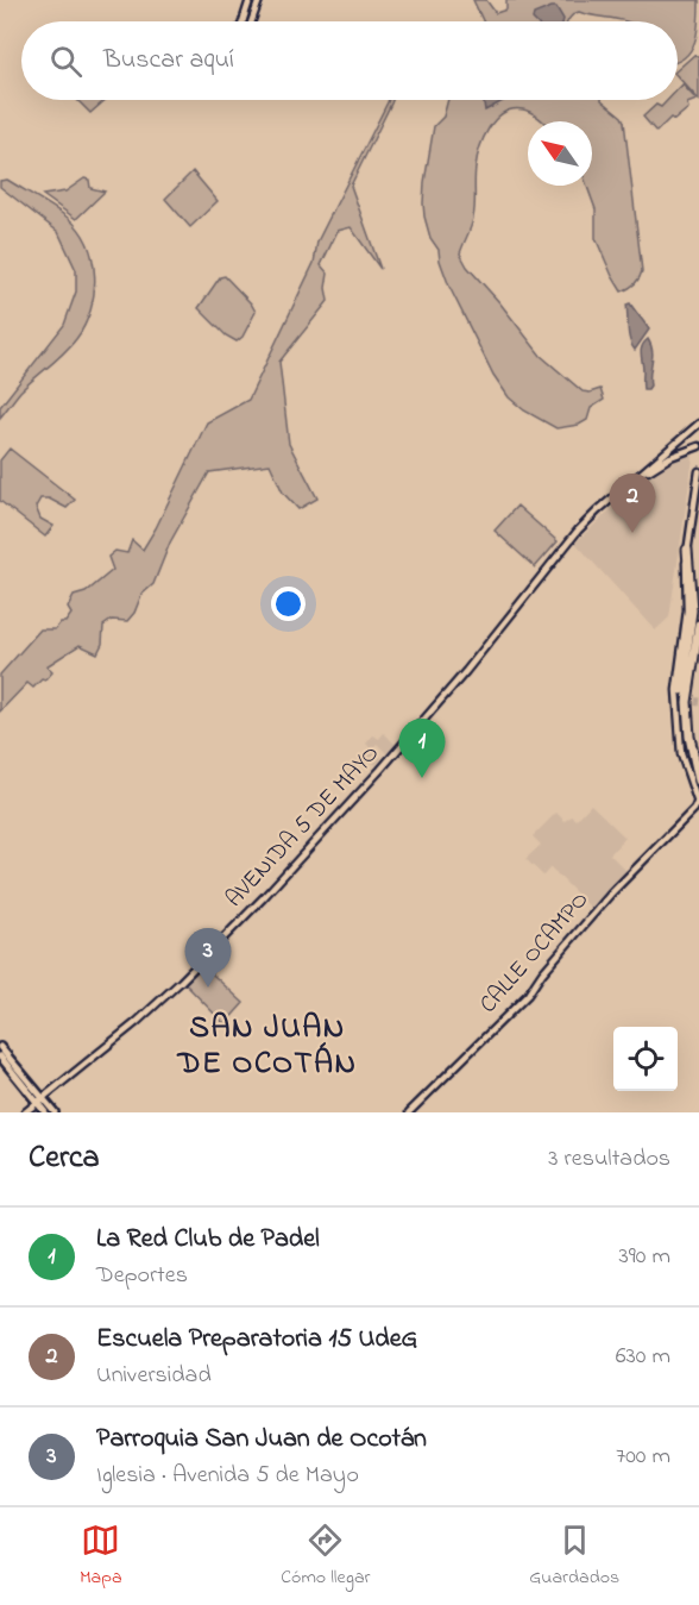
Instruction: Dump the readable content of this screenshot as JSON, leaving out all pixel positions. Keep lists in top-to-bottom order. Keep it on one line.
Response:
{"streets":{"main road":["AVENIDA 5 DE MAYO","CALLE OCAMPO"]},"districts":["SAN JUAN DE OCOTÁN"],"north":"top left","page":{"search":"Buscar aquí","pins":["2","1","3"],"heading":["Cerca","3 resultados"],"list":[{"mark":"1","name":"La Red Club de Padel","note":"Deportes","value":"390 m"},{"mark":"2","name":"Escuela Preparatoria 15 UdeG","note":"Universidad","value":"630 m"},{"mark":"3","name":"Parroquia San Juan de Ocotán","note":"Iglesia · Avenida 5 de Mayo","value":"700 m"}],"nav":["Mapa","Cómo llegar","Guardados"]}}
